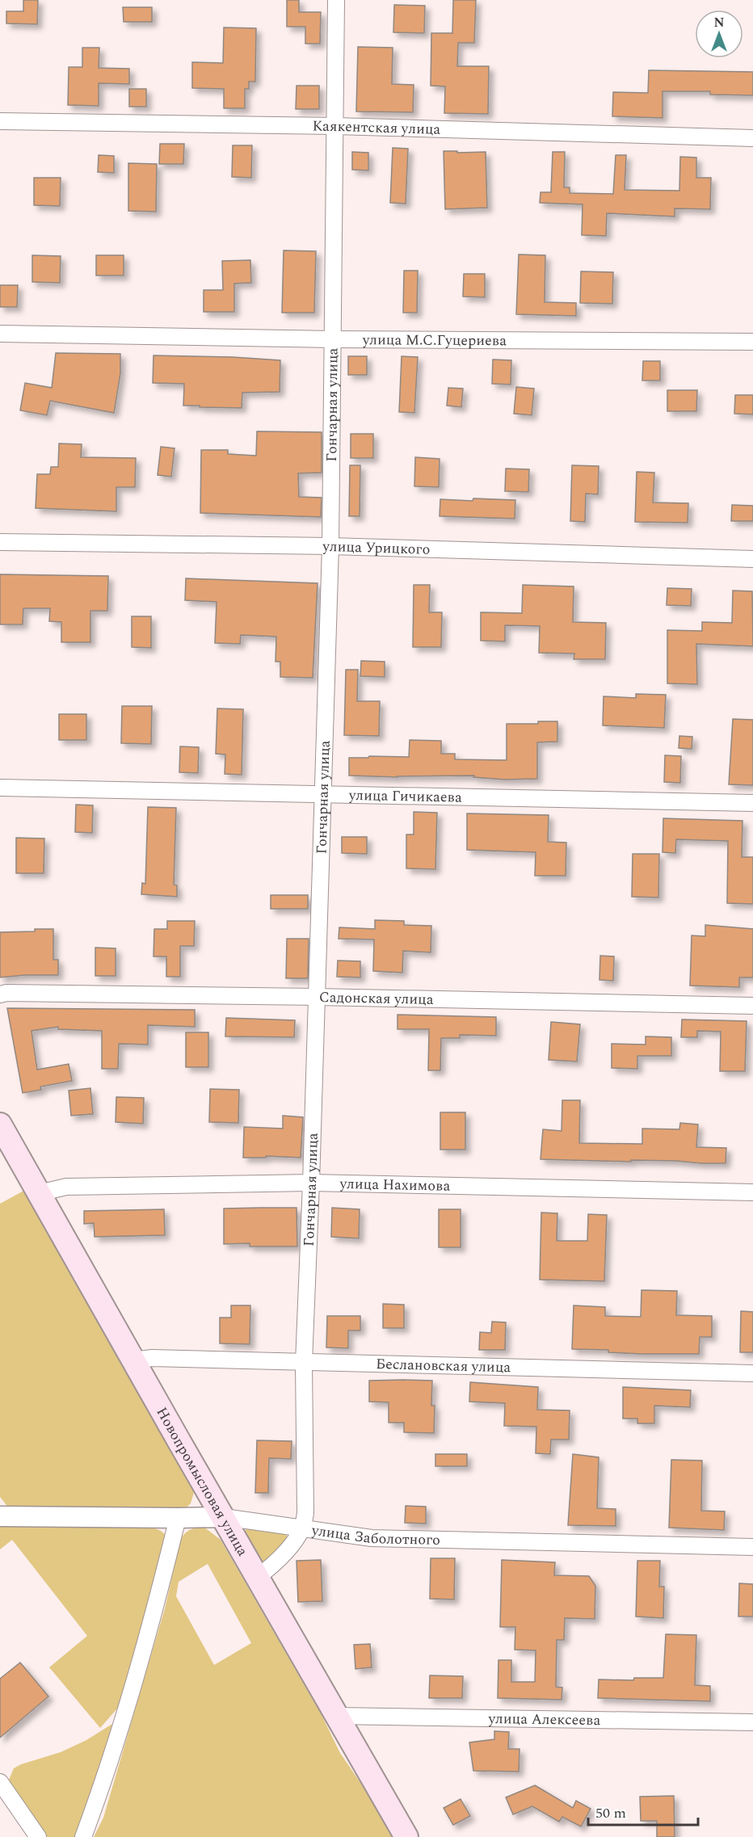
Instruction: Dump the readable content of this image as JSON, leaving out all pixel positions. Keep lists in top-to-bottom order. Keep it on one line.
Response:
{"streets":{"main road":["Новопромысловая улица"],"street":["Каякентская улица","улица М.С.Гуцериева","Гончарная улица","улица Урицкого","улица Гичикаева","Садонская улица","улица Нахимова","Беслановская улица","улица Заболотного","улица Алексеева"]},"crossings":[["Каякентская улица","Гончарная улица"],["улица М.С.Гуцериева","Гончарная улица"],["Гончарная улица","улица Урицкого"],["Гончарная улица","улица Гичикаева"],["Гончарная улица","Садонская улица"],["Гончарная улица","улица Нахимова"],["Гончарная улица","Беслановская улица"],["Гончарная улица","Новопромысловая улица"],["Гончарная улица","улица Заболотного"],["улица Нахимова","Новопромысловая улица"],["Беслановская улица","Новопромысловая улица"],["Новопромысловая улица","улица Заболотного"],["Новопромысловая улица","улица Алексеева"]],"scale_bar":"50 m","north":"top"}
